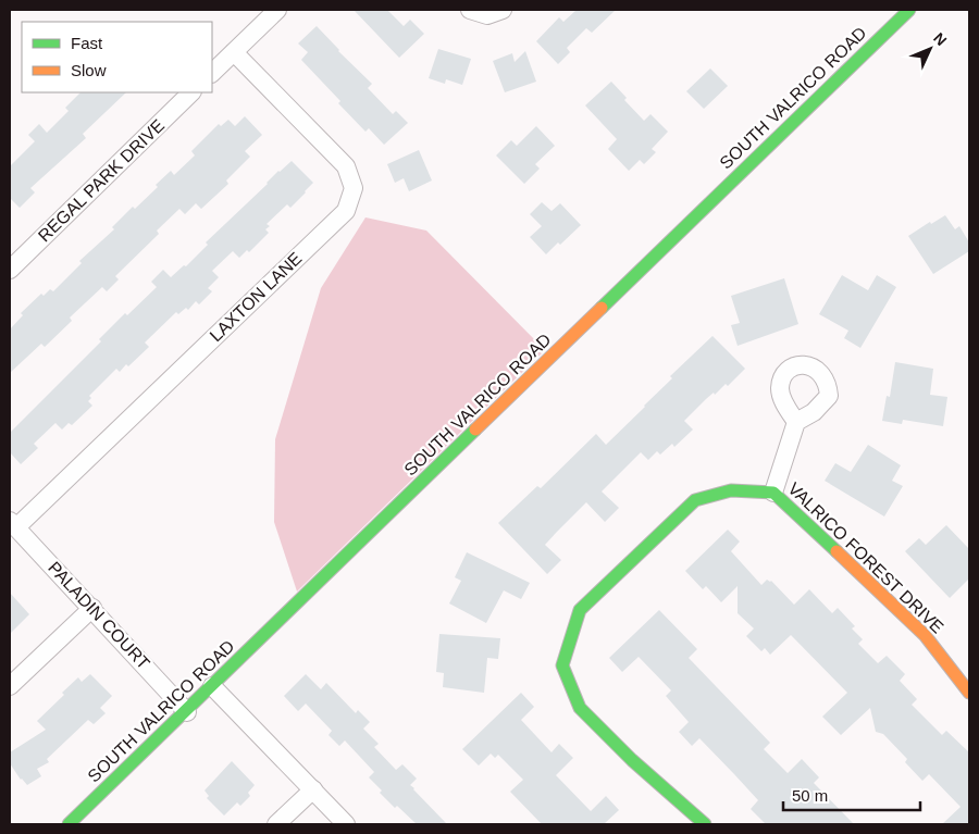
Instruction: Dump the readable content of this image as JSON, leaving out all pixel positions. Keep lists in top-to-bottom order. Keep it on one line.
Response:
{"streets":{"street":["SOUTH VALRICO ROAD","REGAL PARK DRIVE","LAXTON LANE","VALRICO FOREST DRIVE","PALADIN COURT"]},"crossings":[["SOUTH VALRICO ROAD","PALADIN COURT"],["LAXTON LANE","PALADIN COURT"]],"legend":["Fast","Slow"],"scale_bar":"50 m","north":"top right"}
